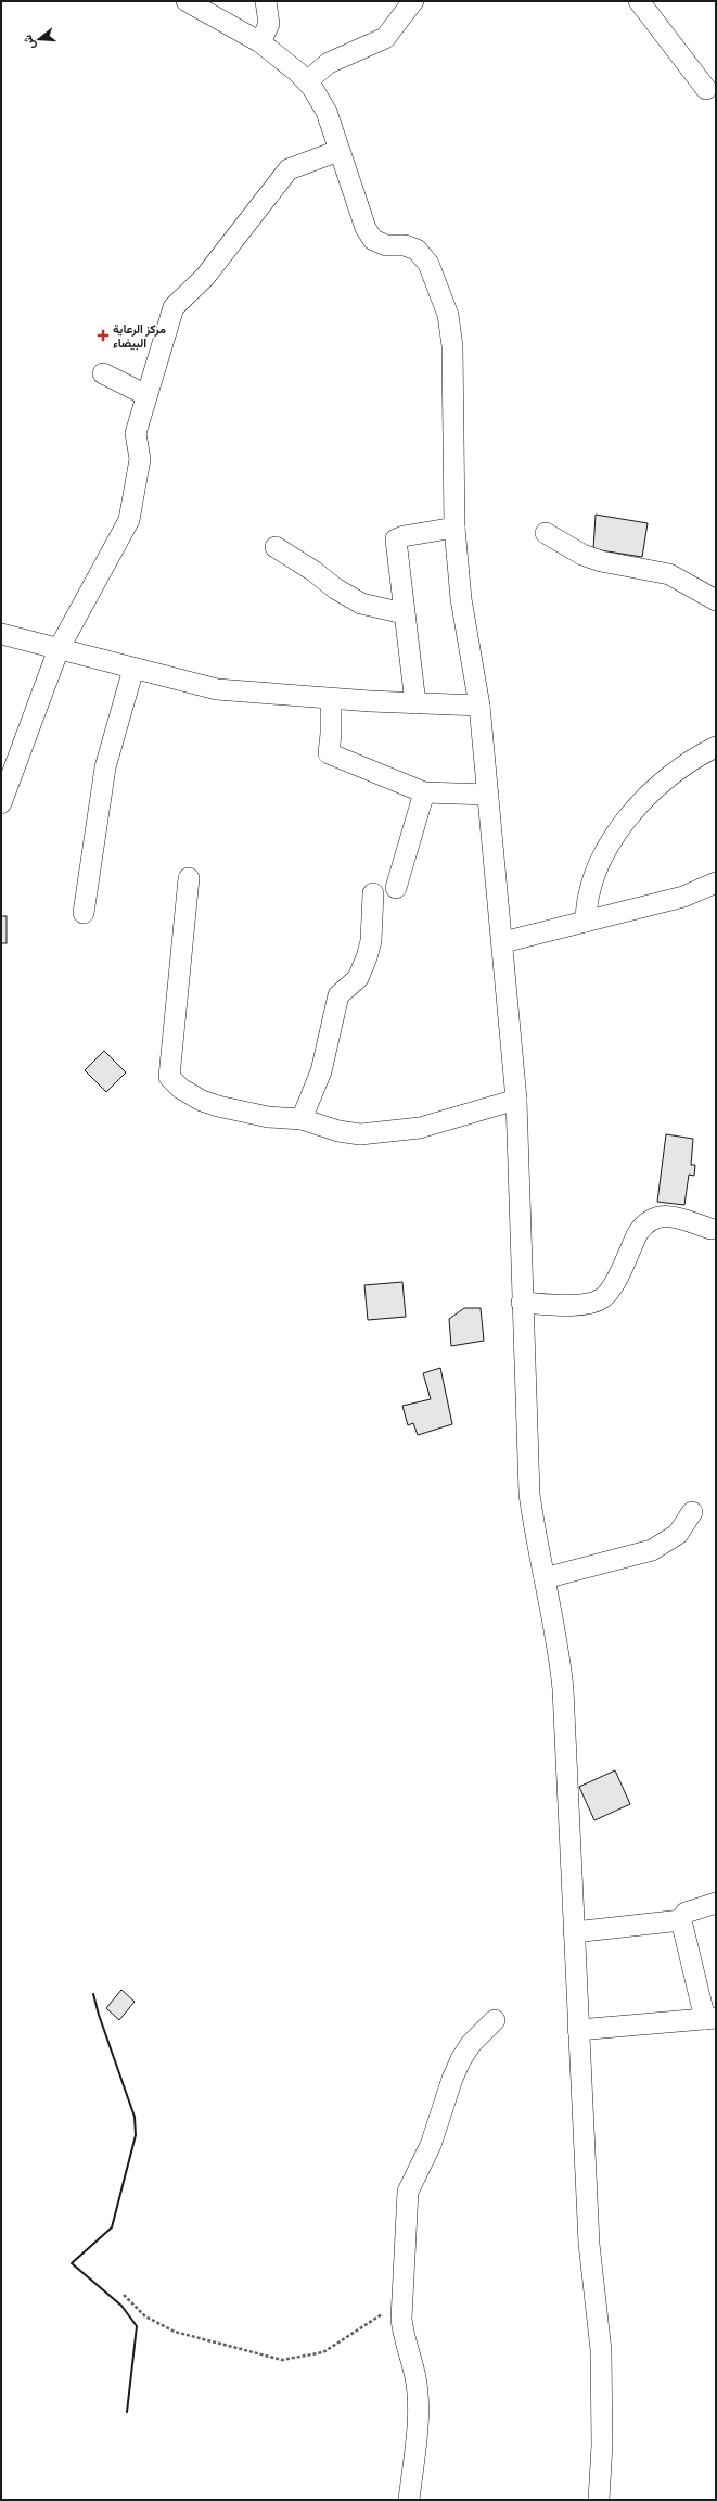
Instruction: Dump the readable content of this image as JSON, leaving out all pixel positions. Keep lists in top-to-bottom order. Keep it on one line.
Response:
{"places":{"health":["مركز الرعاية البيضاء"]},"north":"left"}
